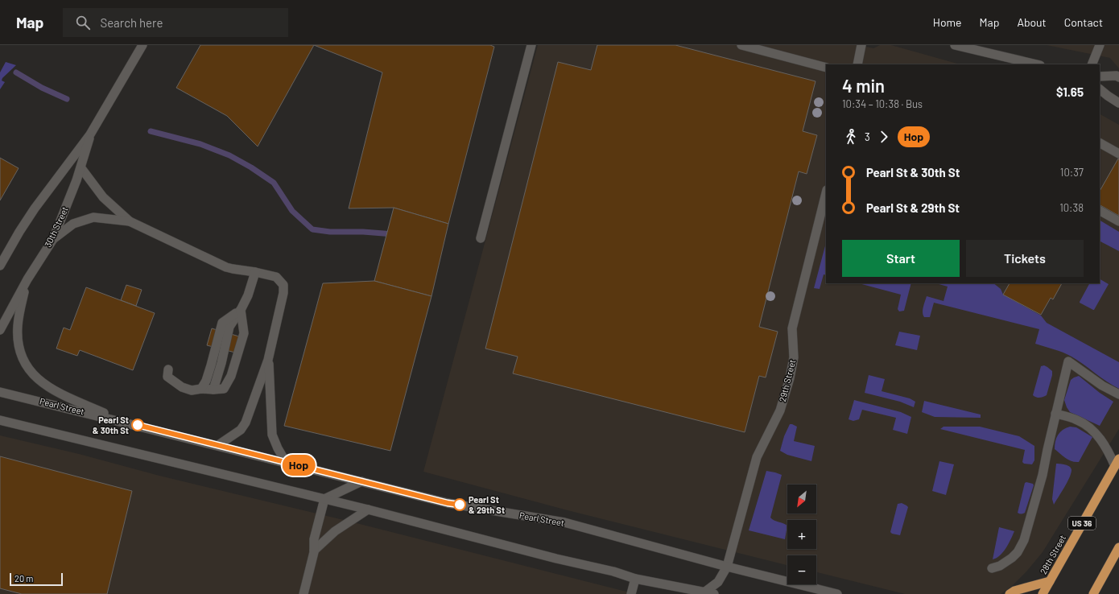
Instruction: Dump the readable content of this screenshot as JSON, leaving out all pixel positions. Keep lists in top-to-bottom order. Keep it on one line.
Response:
{"streets":{"highway":["US 36","28th Street"],"main road":["30th Street","29th Street","Pearl Street"]},"crossings":[["29th Street","Pearl Street"]],"places":["Pearl St & 30th St","Pearl St & 29th St"],"lines":["bus line Hop"],"scale_bar":"20 m","north":"bottom left","page":{"header":"Map","search":"Search here","nav":["Home","Map","About","Contact"],"on_map":"Hop","heading":["4 min","10:34 – 10:38 · Bus","$1.65"],"legs":["3","Hop"],"list":[{"name":"Pearl St & 30th St","value":"10:37"},{"name":"Pearl St & 29th St","value":"10:38"}],"buttons":["Start","Tickets"],"map_buttons":["+","−"],"scale":"20 m"}}
